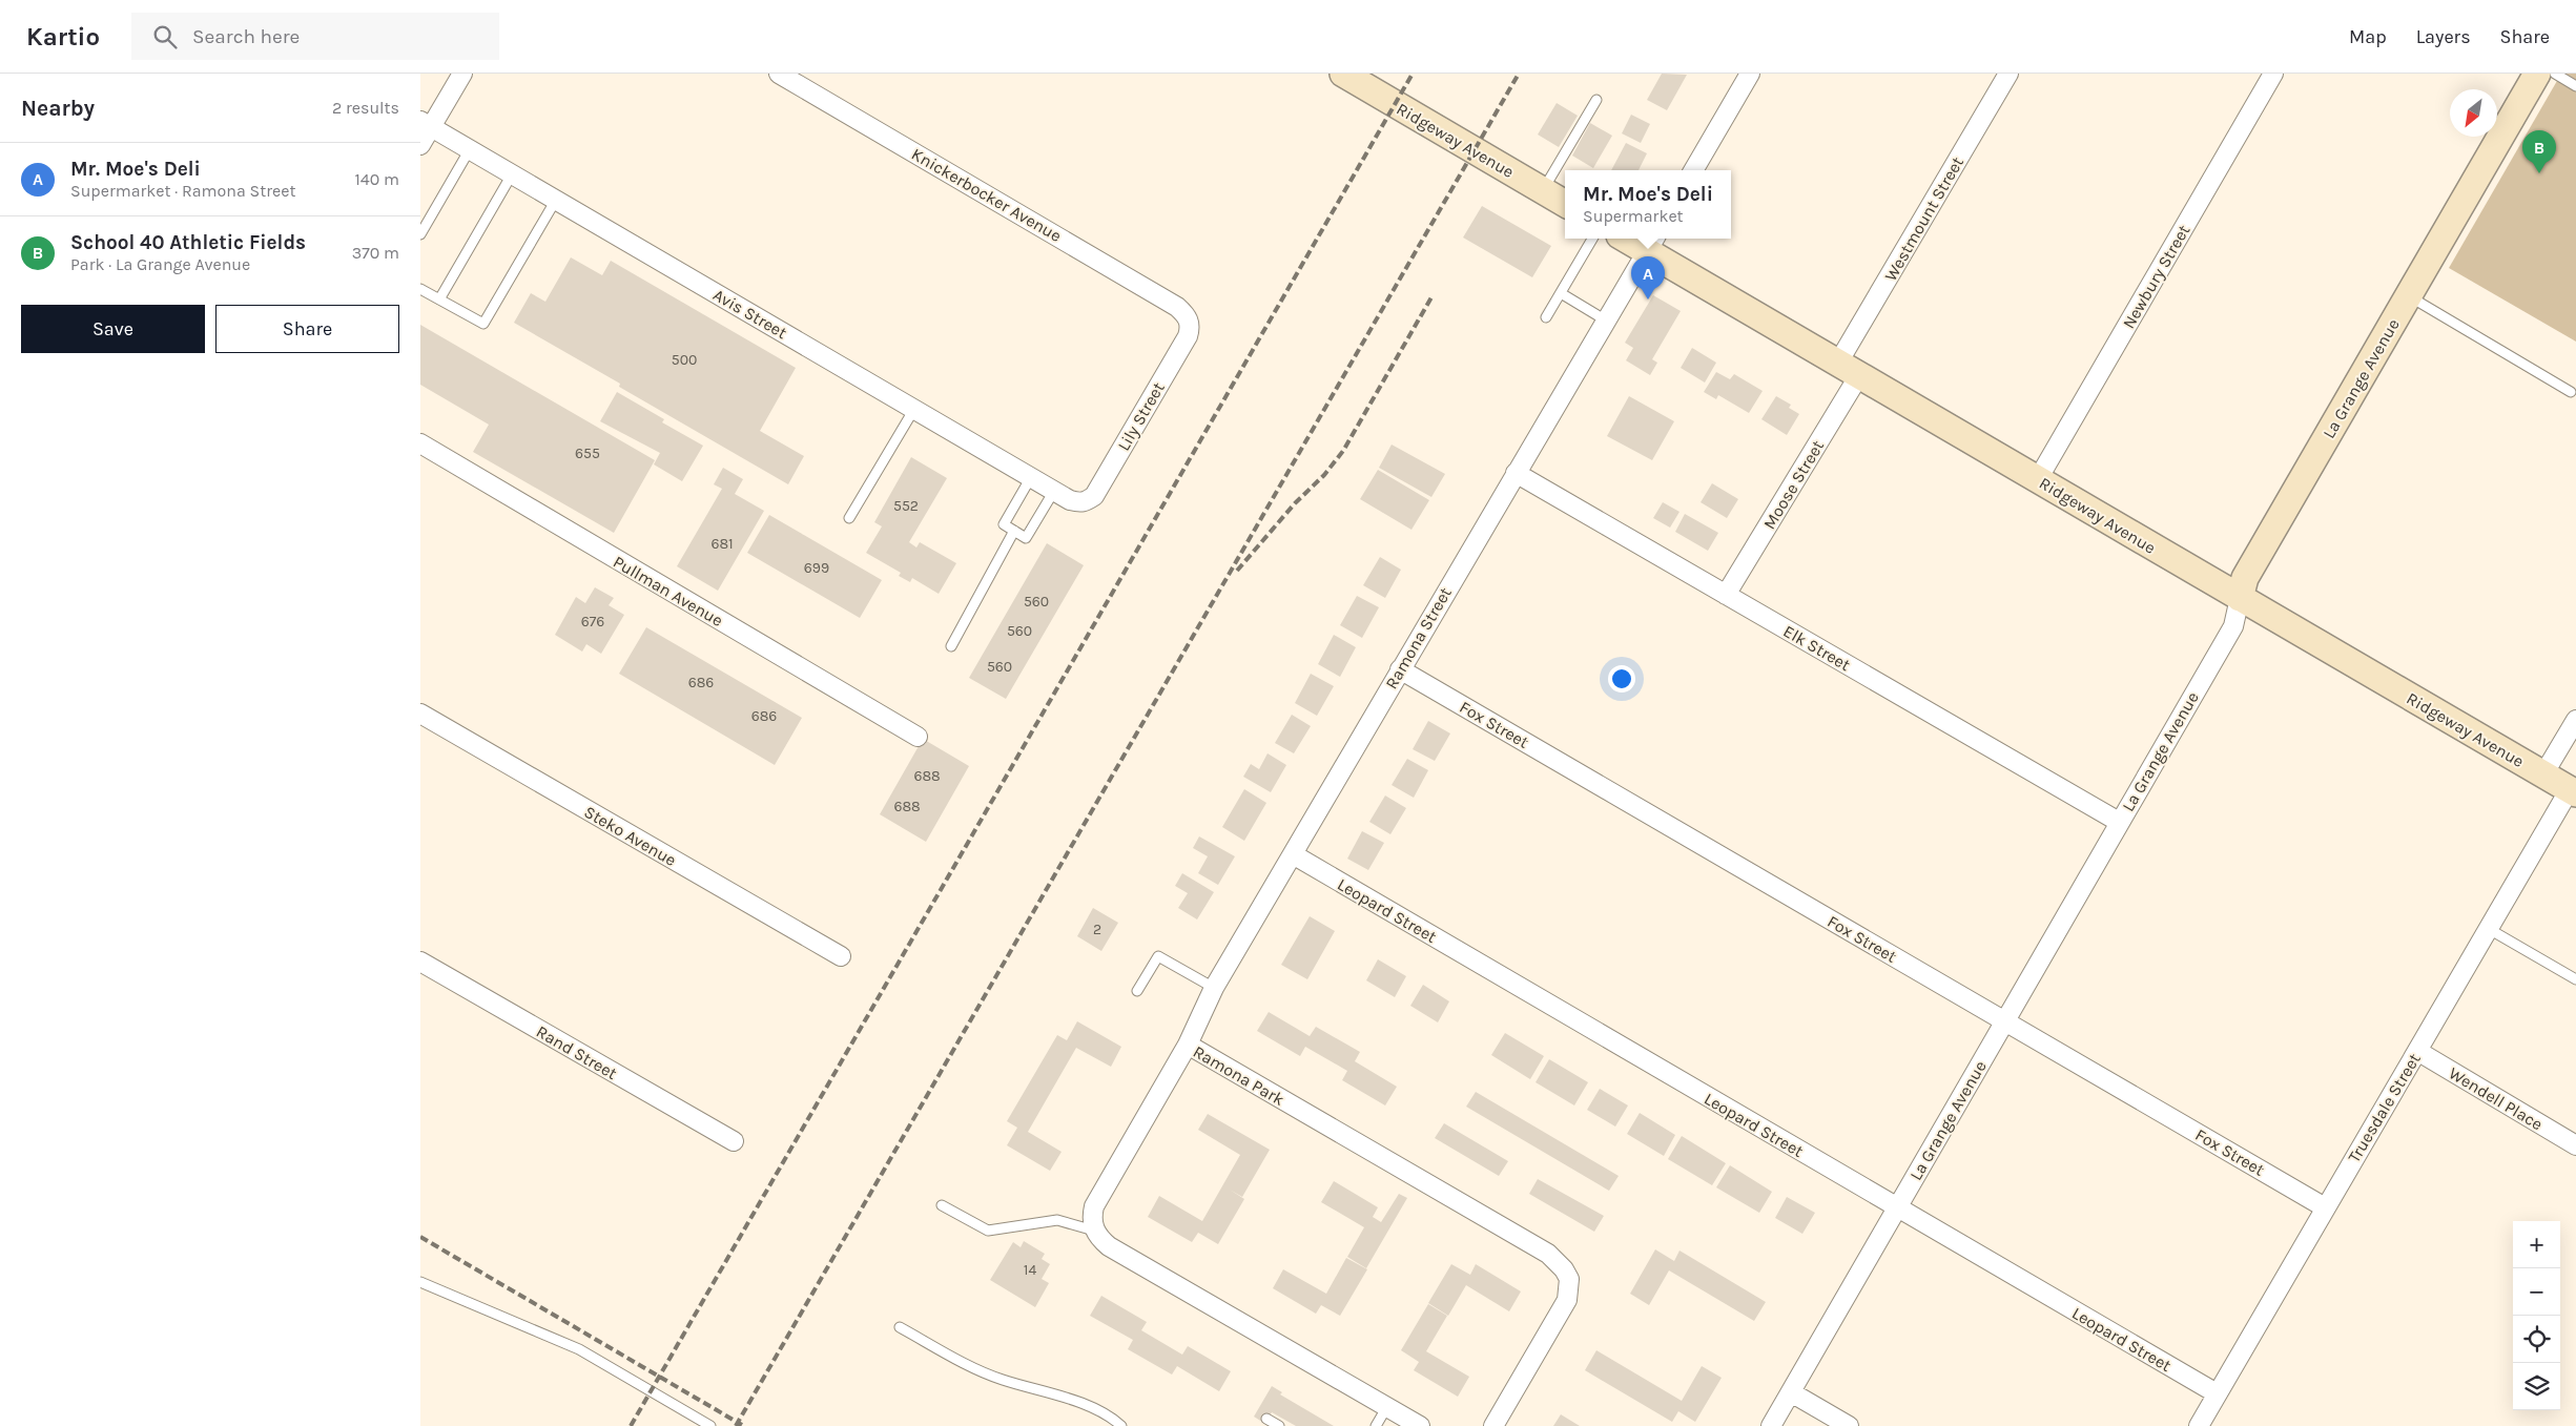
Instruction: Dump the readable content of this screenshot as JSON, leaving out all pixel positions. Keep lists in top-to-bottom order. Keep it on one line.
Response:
{"streets":{"street":["Ridgeway Avenue","Knickerbocker Avenue","Westmount Street","Newbury Street","Avis Street","La Grange Avenue","Lily Street","Moose Street","Pullman Avenue","Ramona Street","Elk Street","Fox Street","Steko Avenue","Leopard Street","Rand Street","Ramona Park","Wendell Place","Truesdale Street"]},"crossings":[["Ridgeway Avenue","Westmount Street"],["Ridgeway Avenue","Newbury Street"],["Ridgeway Avenue","La Grange Avenue"],["Ridgeway Avenue","Moose Street"],["Ridgeway Avenue","Ramona Street"],["Ridgeway Avenue","Truesdale Street"],["Knickerbocker Avenue","Lily Street"],["Westmount Street","Moose Street"],["Avis Street","Lily Street"],["La Grange Avenue","Elk Street"],["La Grange Avenue","Fox Street"],["La Grange Avenue","Leopard Street"],["Moose Street","Elk Street"],["Ramona Street","Elk Street"],["Ramona Street","Fox Street"],["Ramona Street","Leopard Street"],["Ramona Street","Ramona Park"],["Fox Street","Truesdale Street"],["Leopard Street","Truesdale Street"],["Wendell Place","Truesdale Street"]],"house_numbers":["500","655","552","681","699","560","676","560","560","686","686","688","688","2","14"],"north":"bottom left","page":{"header":"Kartio","search":"Search here","nav":["Map","Layers","Share"],"heading":["Nearby","2 results"],"pins":["B","A"],"list":[{"mark":"A","name":"Mr. Moe's Deli","note":"Supermarket · Ramona Street","value":"140 m"},{"mark":"B","name":"School 40 Athletic Fields","note":"Park · La Grange Avenue","value":"370 m"}],"popup":["Mr. Moe's Deli","Supermarket"],"buttons":["Save","Share"],"map_buttons":["+","−"]}}
